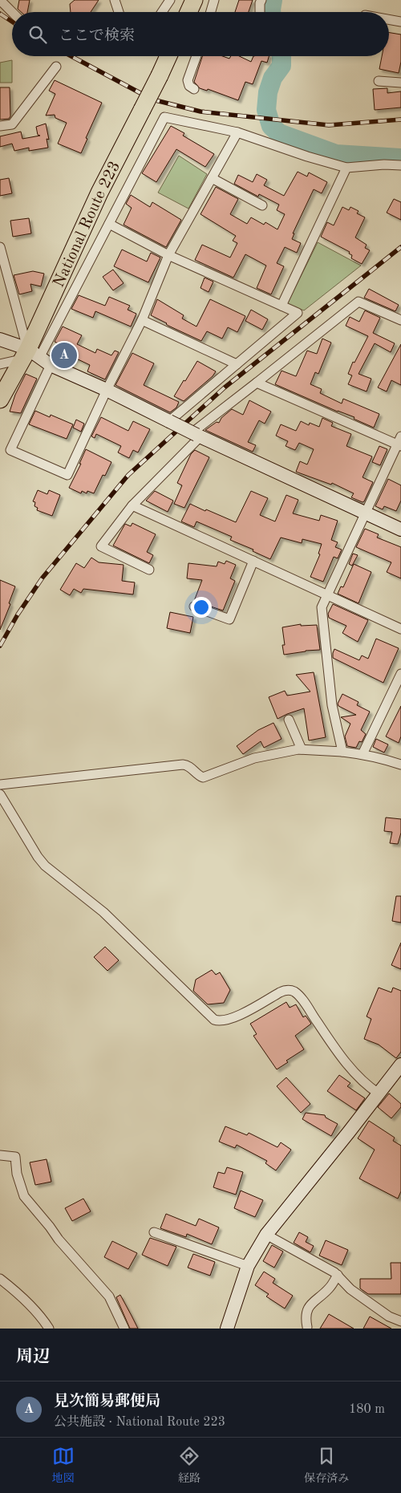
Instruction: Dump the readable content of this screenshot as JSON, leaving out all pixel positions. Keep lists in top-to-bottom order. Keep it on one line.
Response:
{"streets":{"highway":["National Route 223"]},"page":{"search":"ここで検索","pins":"A","heading":"周辺","list":[{"mark":"A","name":"見次簡易郵便局","note":"公共施設 · National Route 223","value":"180 m"}],"nav":["地図","経路","保存済み"]}}
